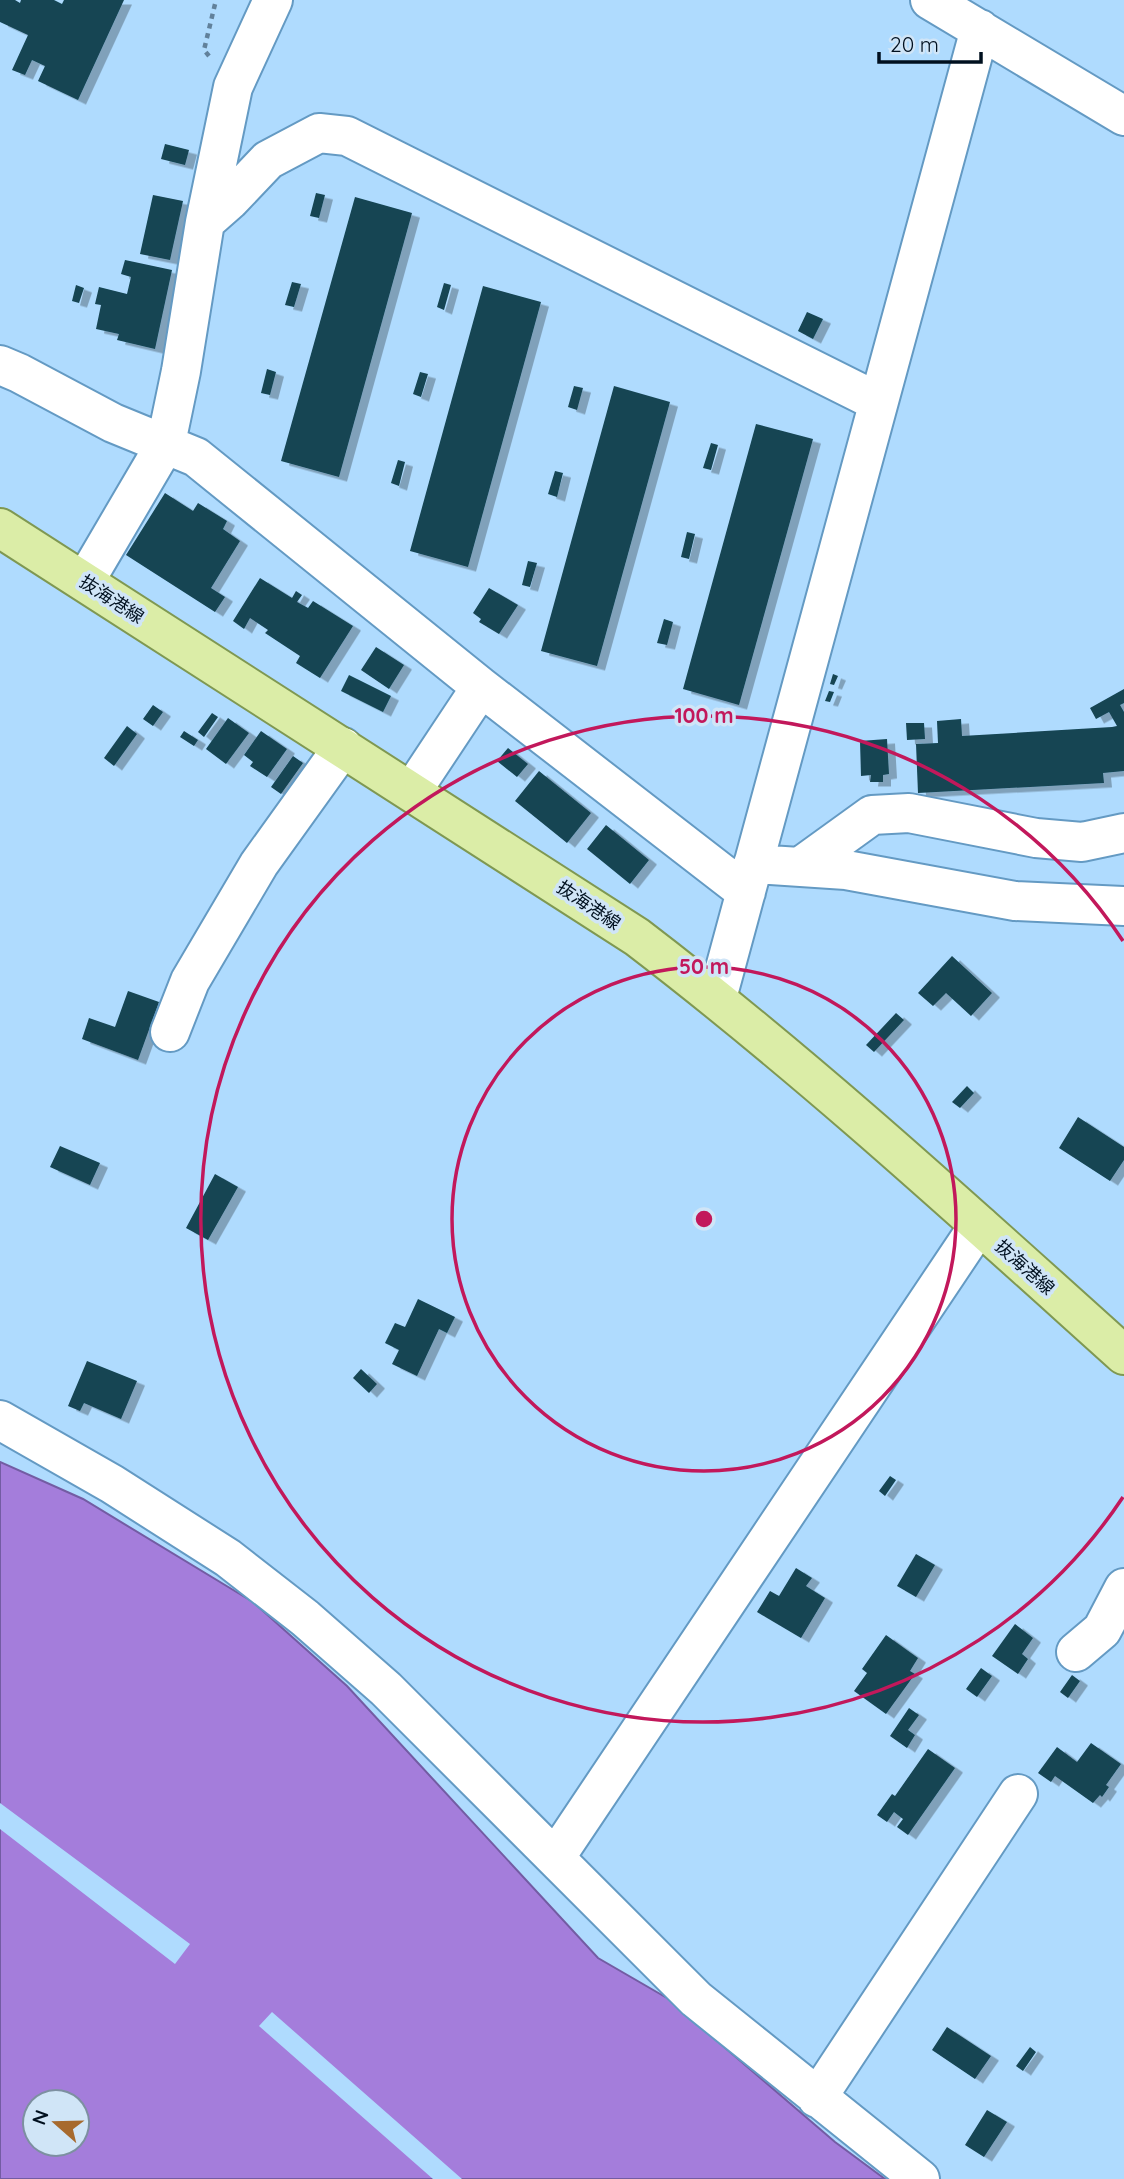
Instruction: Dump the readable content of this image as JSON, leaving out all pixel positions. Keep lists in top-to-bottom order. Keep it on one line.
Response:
{"streets":{"main road":["抜海港線"]},"scale_bar":"20 m","north":"left","rings":["100 m","50 m"]}
